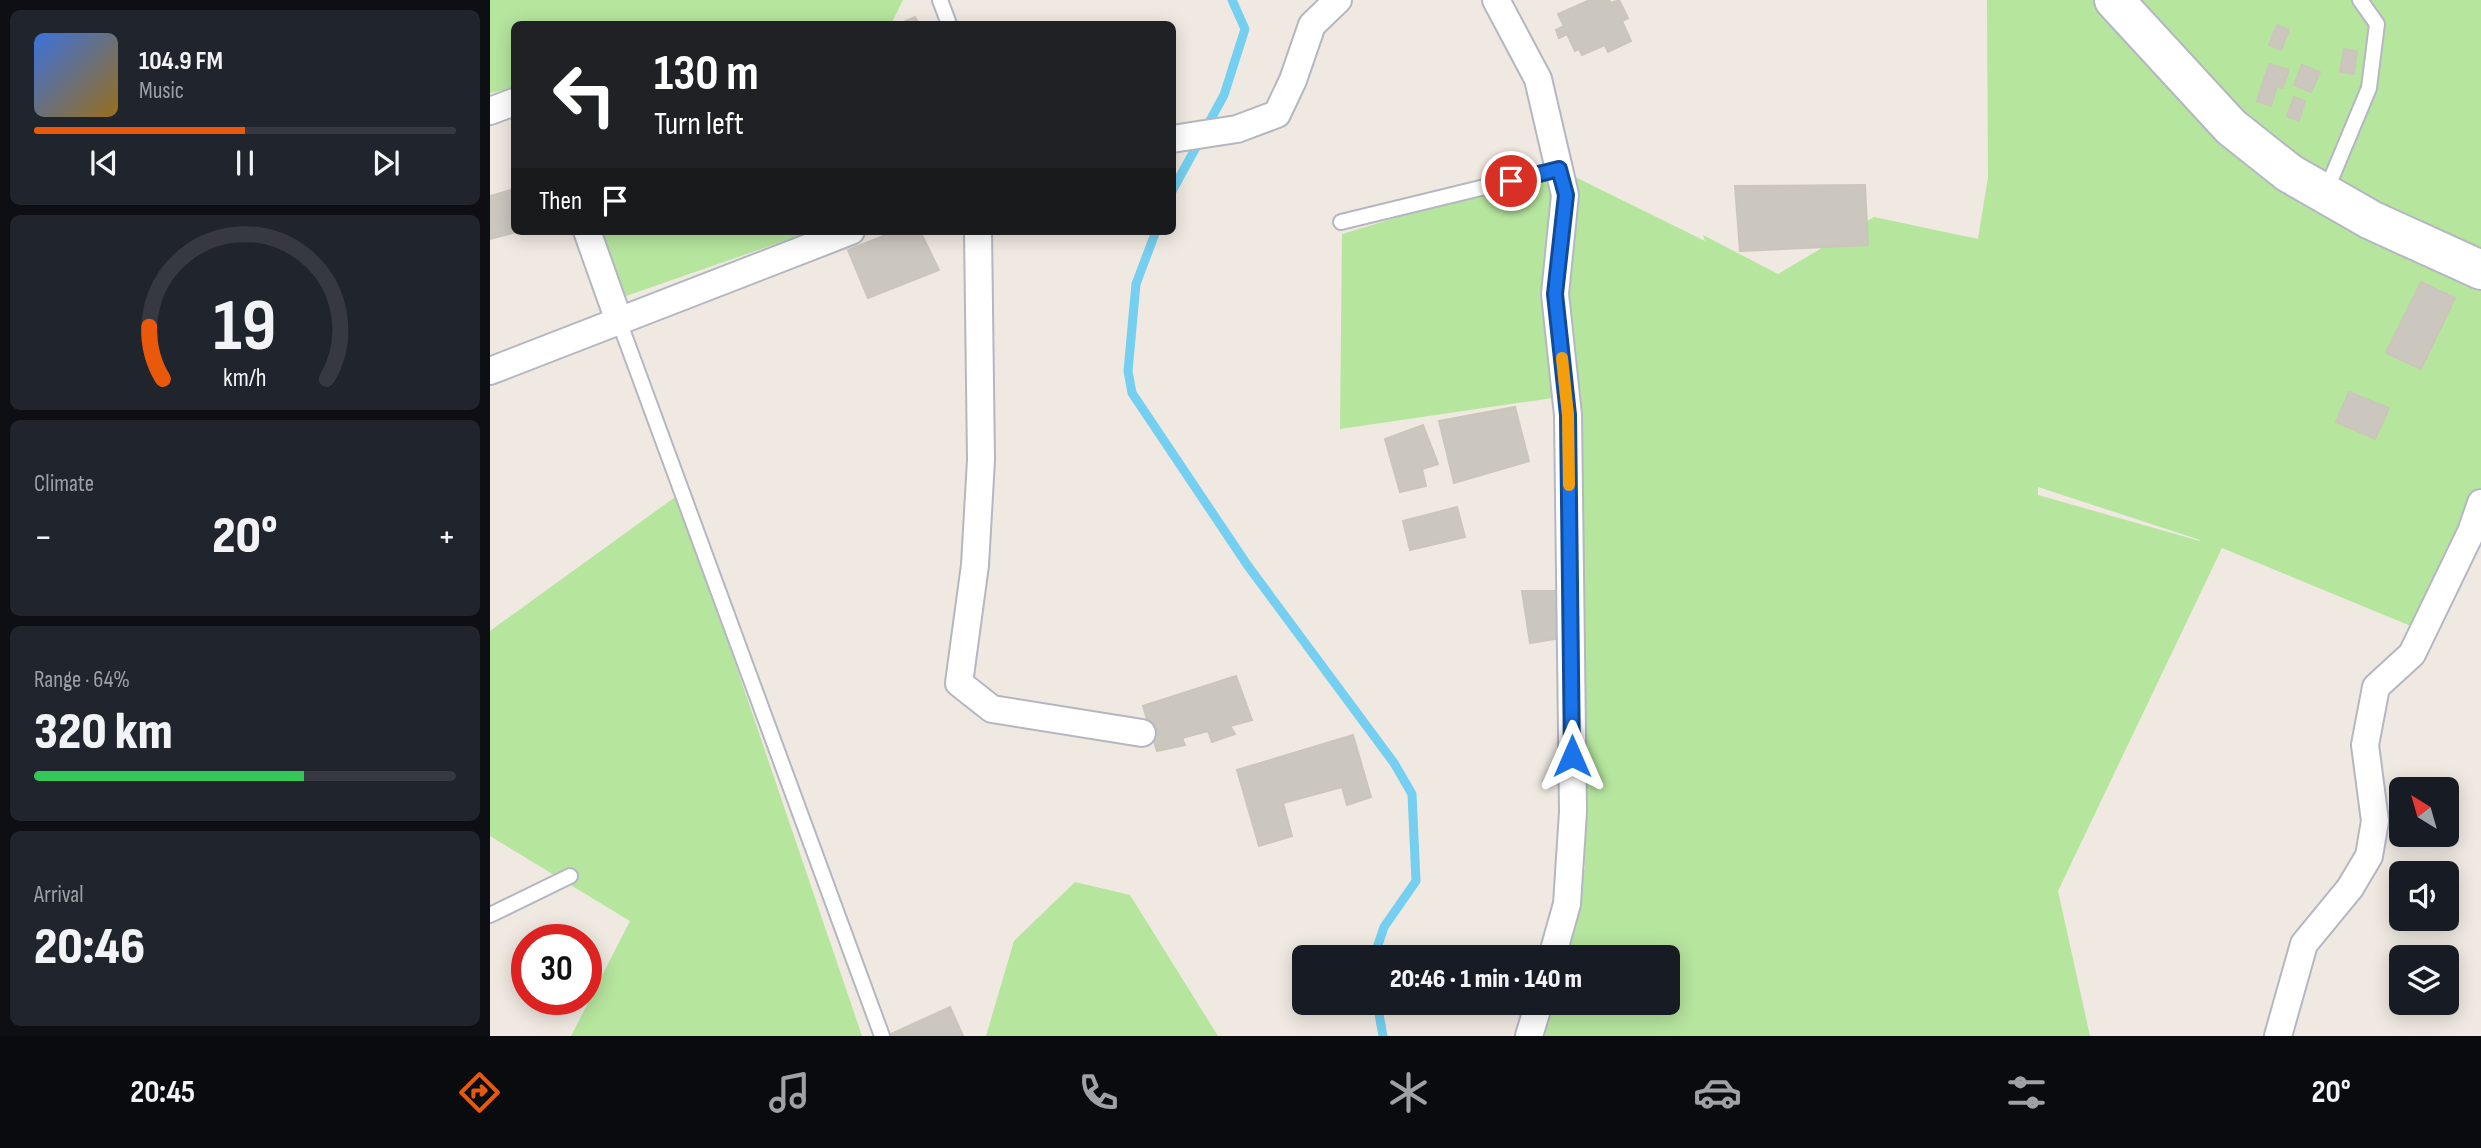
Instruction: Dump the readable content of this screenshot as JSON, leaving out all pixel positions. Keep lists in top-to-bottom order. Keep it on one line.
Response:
{"north":"top left","page":{"turn":["130 m","Turn left"],"song":["104.9 FM","Music"],"then":"Then","tile":["Climate",["Range · 64%","320 km"],["Arrival","20:46"]],"heat":["−","20°","+"],"limit":"30","trip":"20:46 · 1 min · 140 m","tabs":["20:45","20°"],"gauge":["19","km/h"]}}
